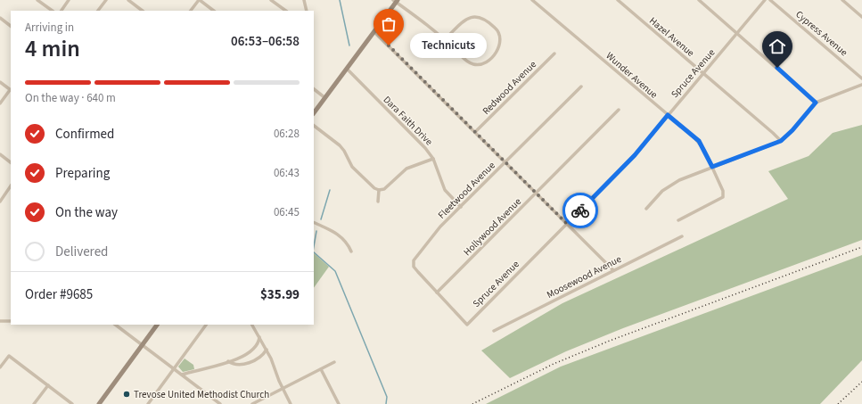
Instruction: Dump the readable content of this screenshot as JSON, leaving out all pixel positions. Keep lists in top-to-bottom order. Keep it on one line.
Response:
{"streets":{"street":["Cypress Avenue","Hazel Avenue","Spruce Avenue","Wunder Avenue","Redwood Avenue","Dara Faith Drive","Fleetwood Avenue","Hollywood Avenue","Moosewood Avenue"]},"crossings":[["Hazel Avenue","Spruce Avenue"],["Spruce Avenue","Wunder Avenue"],["Spruce Avenue","Fleetwood Avenue"],["Spruce Avenue","Hollywood Avenue"],["Dara Faith Drive","Fleetwood Avenue"],["Fleetwood Avenue","Hollywood Avenue"]],"places":["Technicuts","Trevose United Methodist Church"],"page":{"heading":["4 min","Arriving in","06:53–06:58"],"panel":["Order #9685","$35.99"],"bubble":"Technicuts","bar":"On the way · 640 m","list":[["Confirmed","06:28"],["Preparing","06:43"],["On the way","06:45"],"Delivered"]}}
